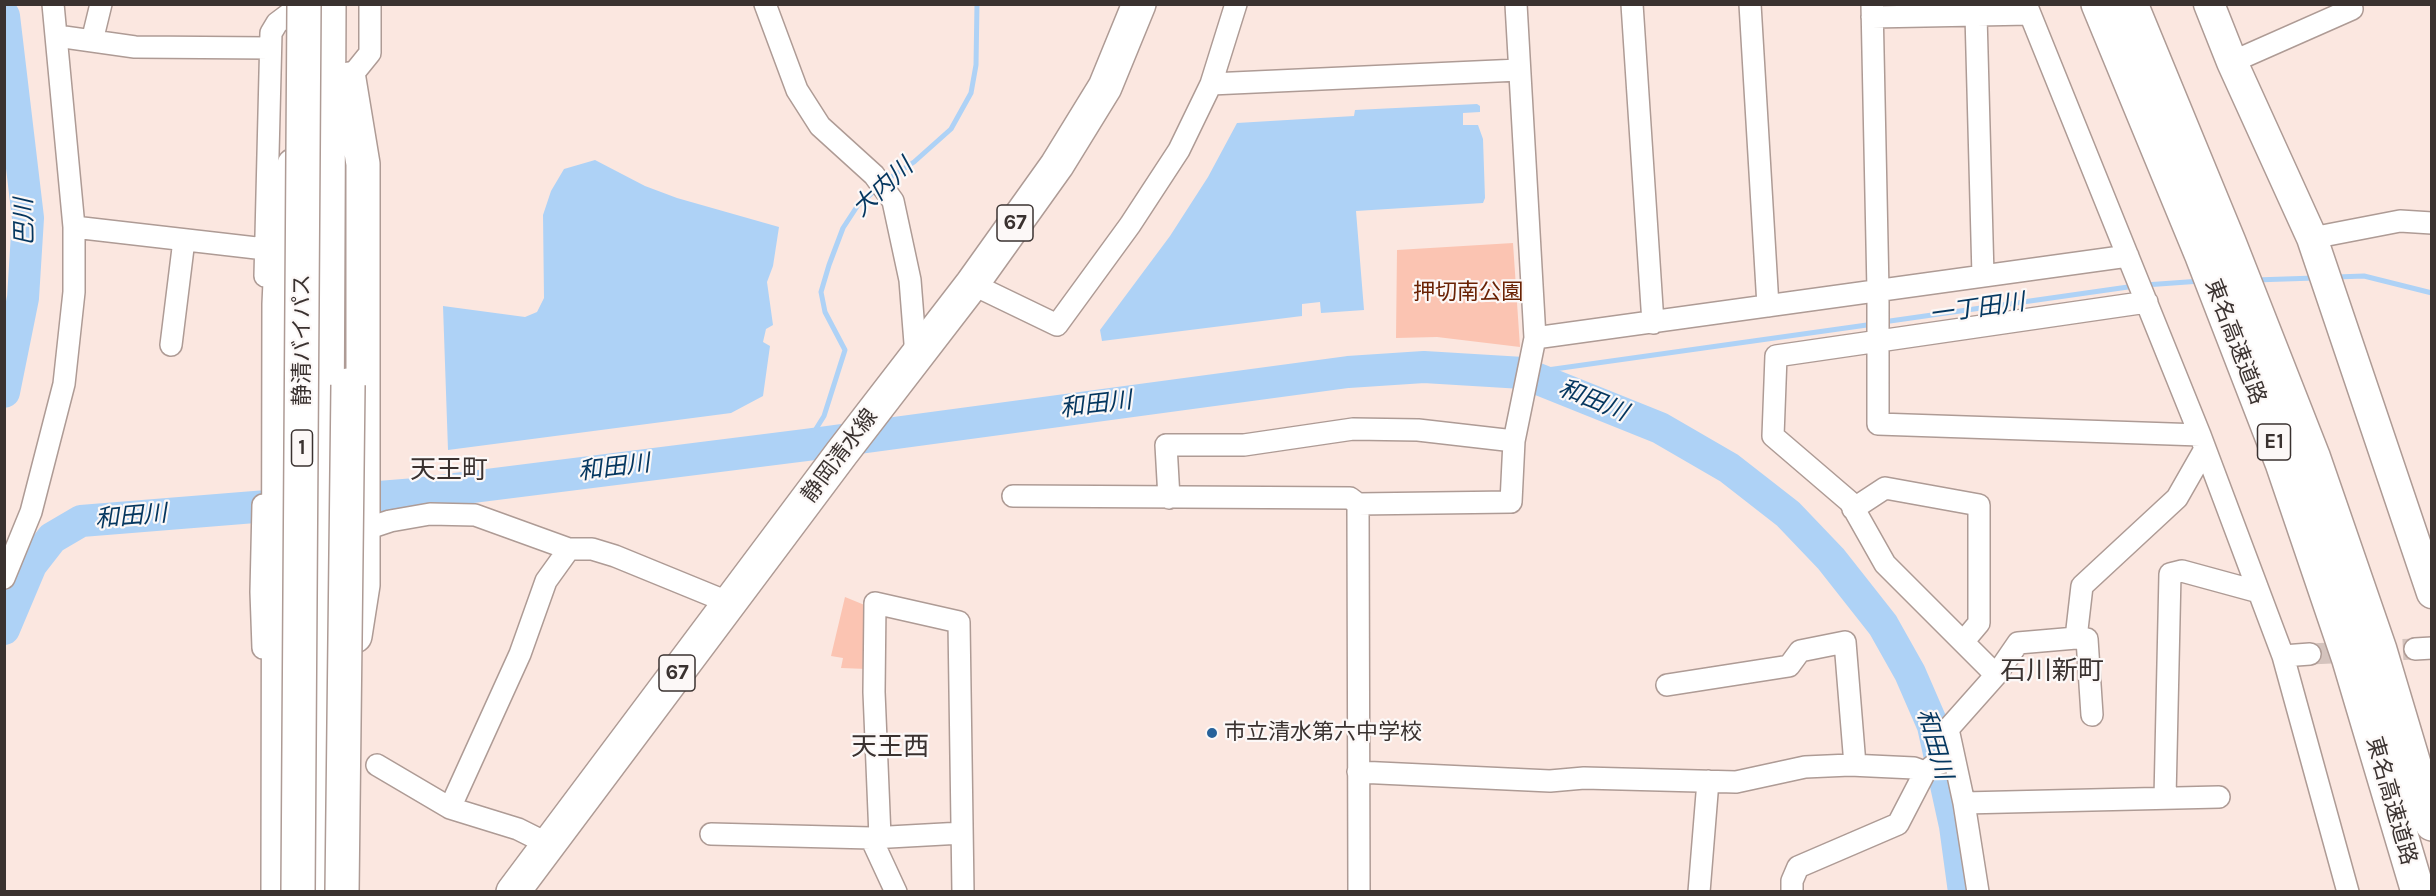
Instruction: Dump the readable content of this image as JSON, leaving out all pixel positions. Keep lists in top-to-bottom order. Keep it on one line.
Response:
{"streets":{"main road":["67","静清バイパス","東名高速道路","E1","1","静岡清水線"]},"districts":["天王町","石川新町","天王西"],"water":["大内川","巴川","一丁田川","和田川"],"parks":["押切南公園"],"places":["市立清水第六中学校"]}
